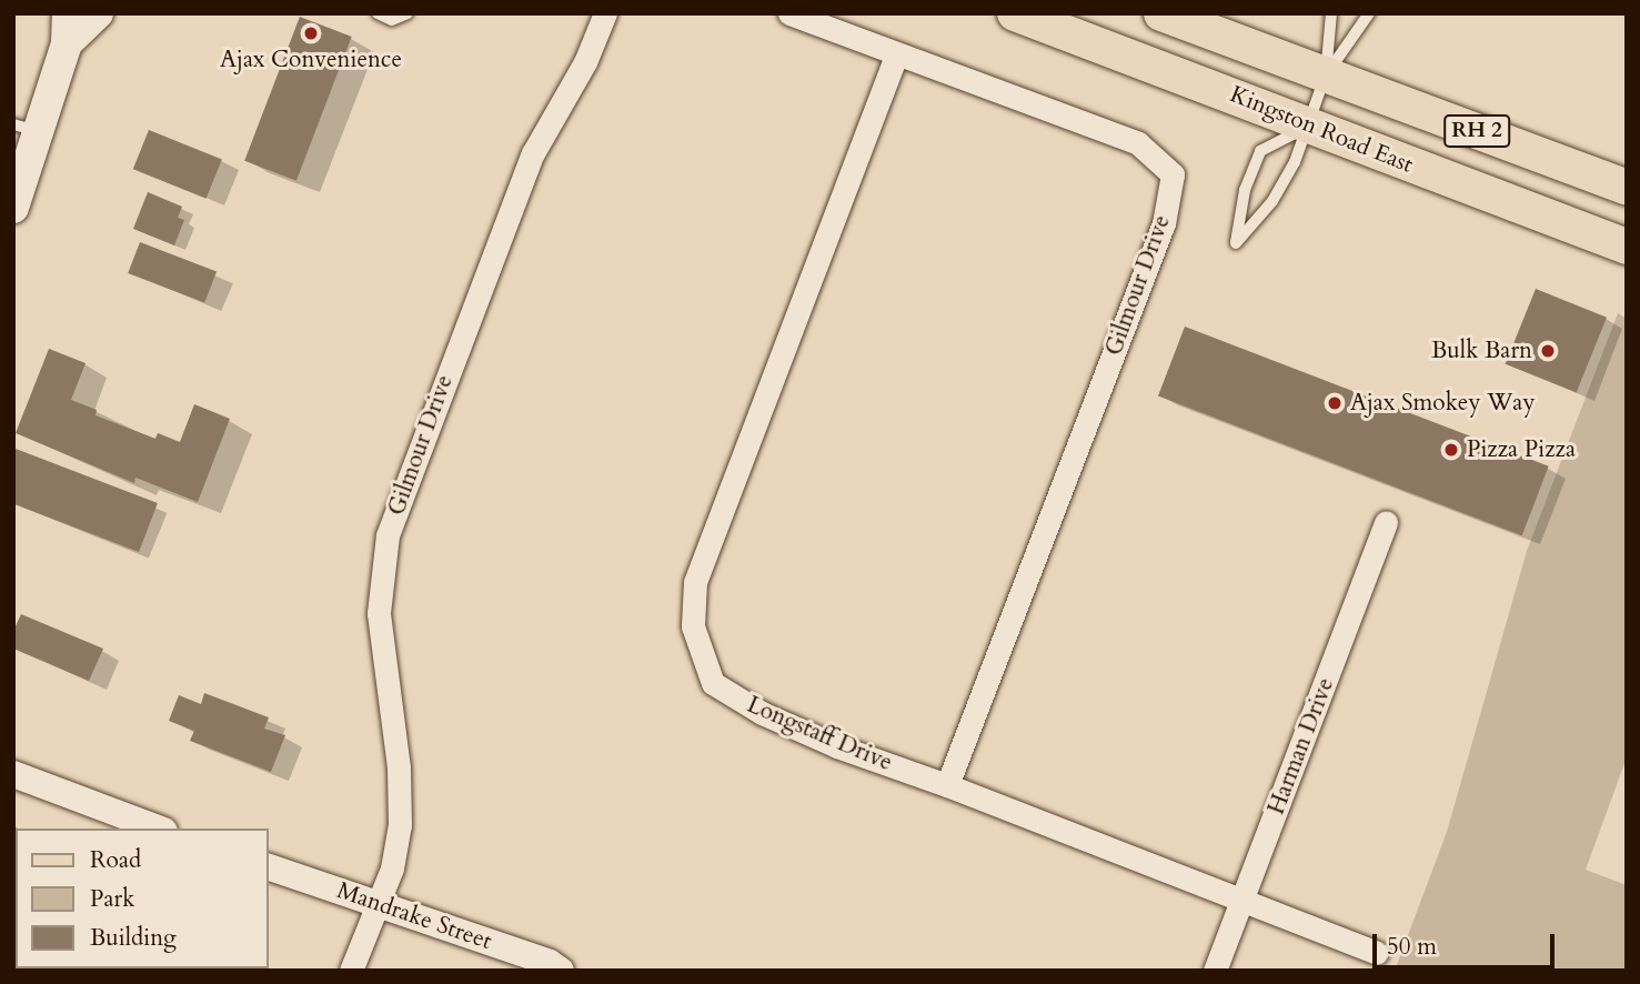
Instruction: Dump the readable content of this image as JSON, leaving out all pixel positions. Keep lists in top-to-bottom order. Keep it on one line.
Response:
{"streets":{"main road":["Kingston Road East","RH 2"],"street":["Gilmour Drive","Longstaff Drive","Harman Drive","Mandrake Street"]},"crossings":[["Gilmour Drive","Longstaff Drive"],["Gilmour Drive","Mandrake Street"],["Longstaff Drive","Harman Drive"]],"places":["Ajax Convenience","Bulk Barn","Ajax Smokey Way","Pizza Pizza"],"legend":["Road","Park","Building"],"scale_bar":"50 m"}
